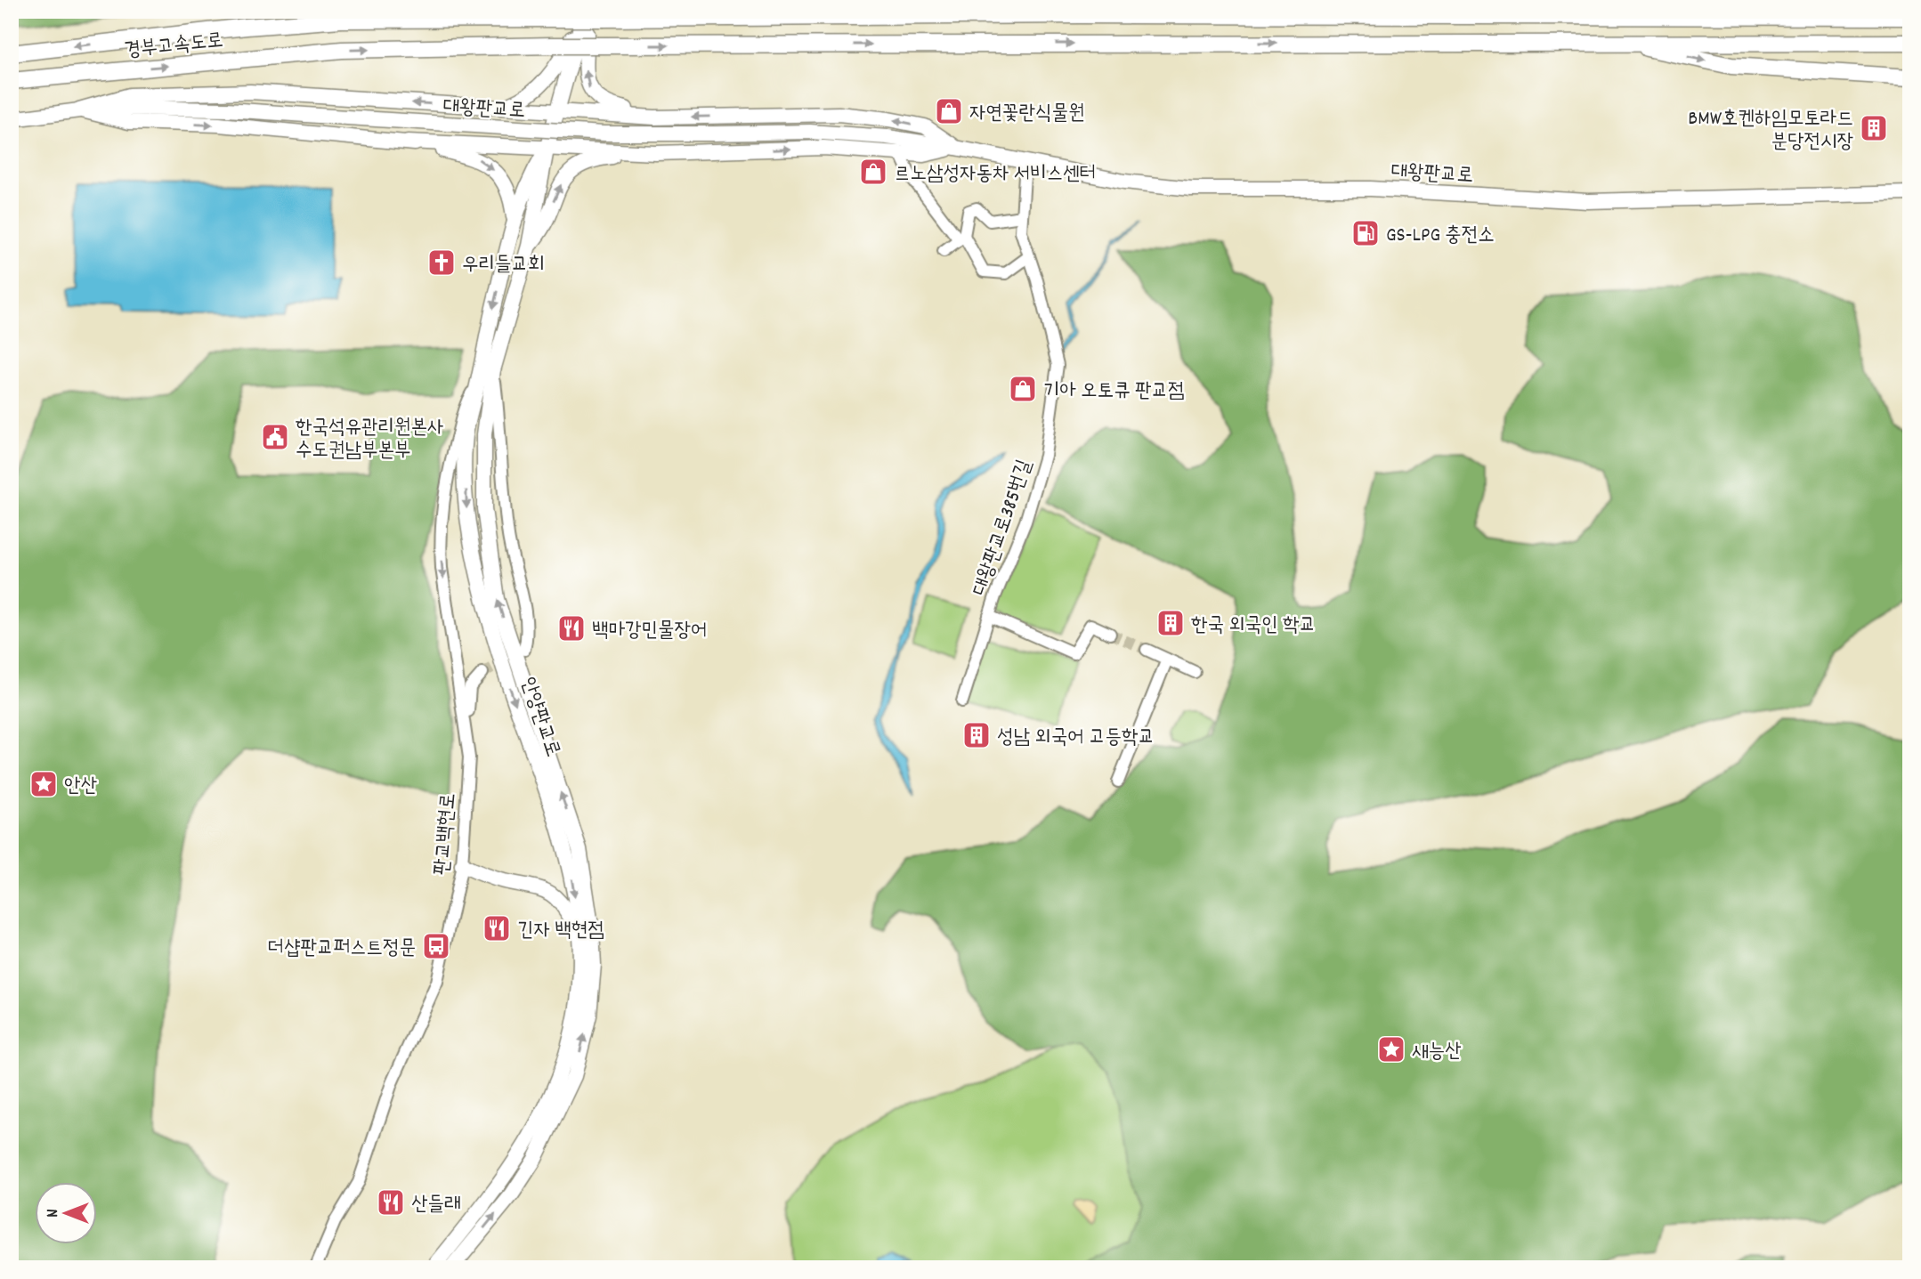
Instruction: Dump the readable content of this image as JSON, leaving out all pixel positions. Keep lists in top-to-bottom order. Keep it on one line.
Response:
{"streets":{"highway":["경부고속도로"],"main road":["대왕판교로","안양판교로"],"street":["대왕판교로385번길","판교백현로"]},"crossings":[["대왕판교로","대왕판교로385번길"],["대왕판교로","안양판교로"],["안양판교로","판교백현로"]],"places":{"shop":["자연꽃란식물원","르노삼성자동차 서비스센터","기아 오토큐 판교점"],"building":["BMW호켄하임모토라드 분당전시장","한국 외국인 학교","성남 외국어 고등학교"],"fuel station":["GS-LPG 충전소"],"church":["우리들교회"],"public building":["한국석유관리원본사 수도권남부본부"],"restaurant":["백마강민물장어","긴자 백현점","산들래"],"place":["안산","새능산"],"bus stop":["더샵판교퍼스트정문"]},"north":"left"}
